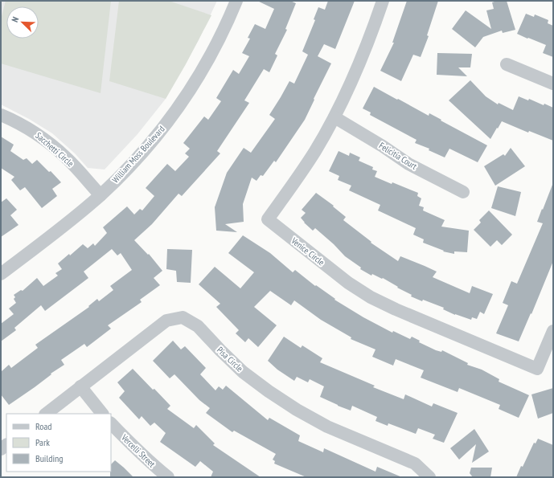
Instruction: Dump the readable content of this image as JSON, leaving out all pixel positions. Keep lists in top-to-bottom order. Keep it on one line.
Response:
{"streets":{"street":["Sacchetti Circle","William Moss Boulevard","Felicitia Court","Venice Circle","Pisa Circle","Vercelli Street"]},"crossings":[["Sacchetti Circle","William Moss Boulevard"],["Felicitia Court","Venice Circle"]],"legend":["Road","Park","Building"],"north":"top left"}
